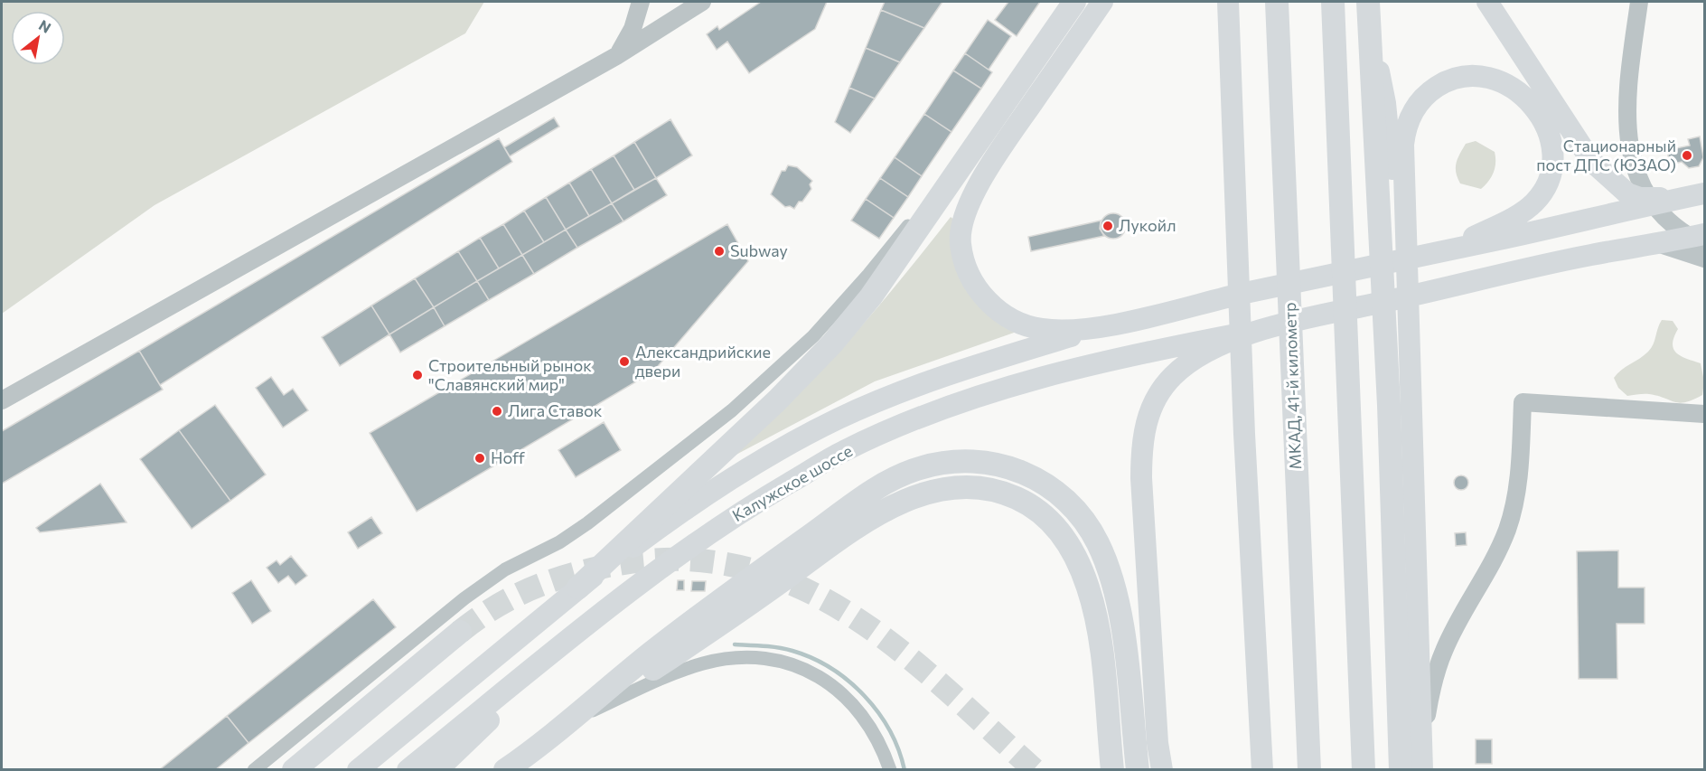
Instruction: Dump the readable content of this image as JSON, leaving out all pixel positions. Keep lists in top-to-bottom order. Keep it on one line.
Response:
{"streets":{"highway":["МКАД, 41-й километр"],"main road":["Калужское шоссе"]},"places":["Стационарный пост ДПС (ЮЗАО)","Лукойл","Subway","Александрийские двери","Строительный рынок \"Славянский мир\"","Лига Ставок","Hoff"],"north":"top right"}
